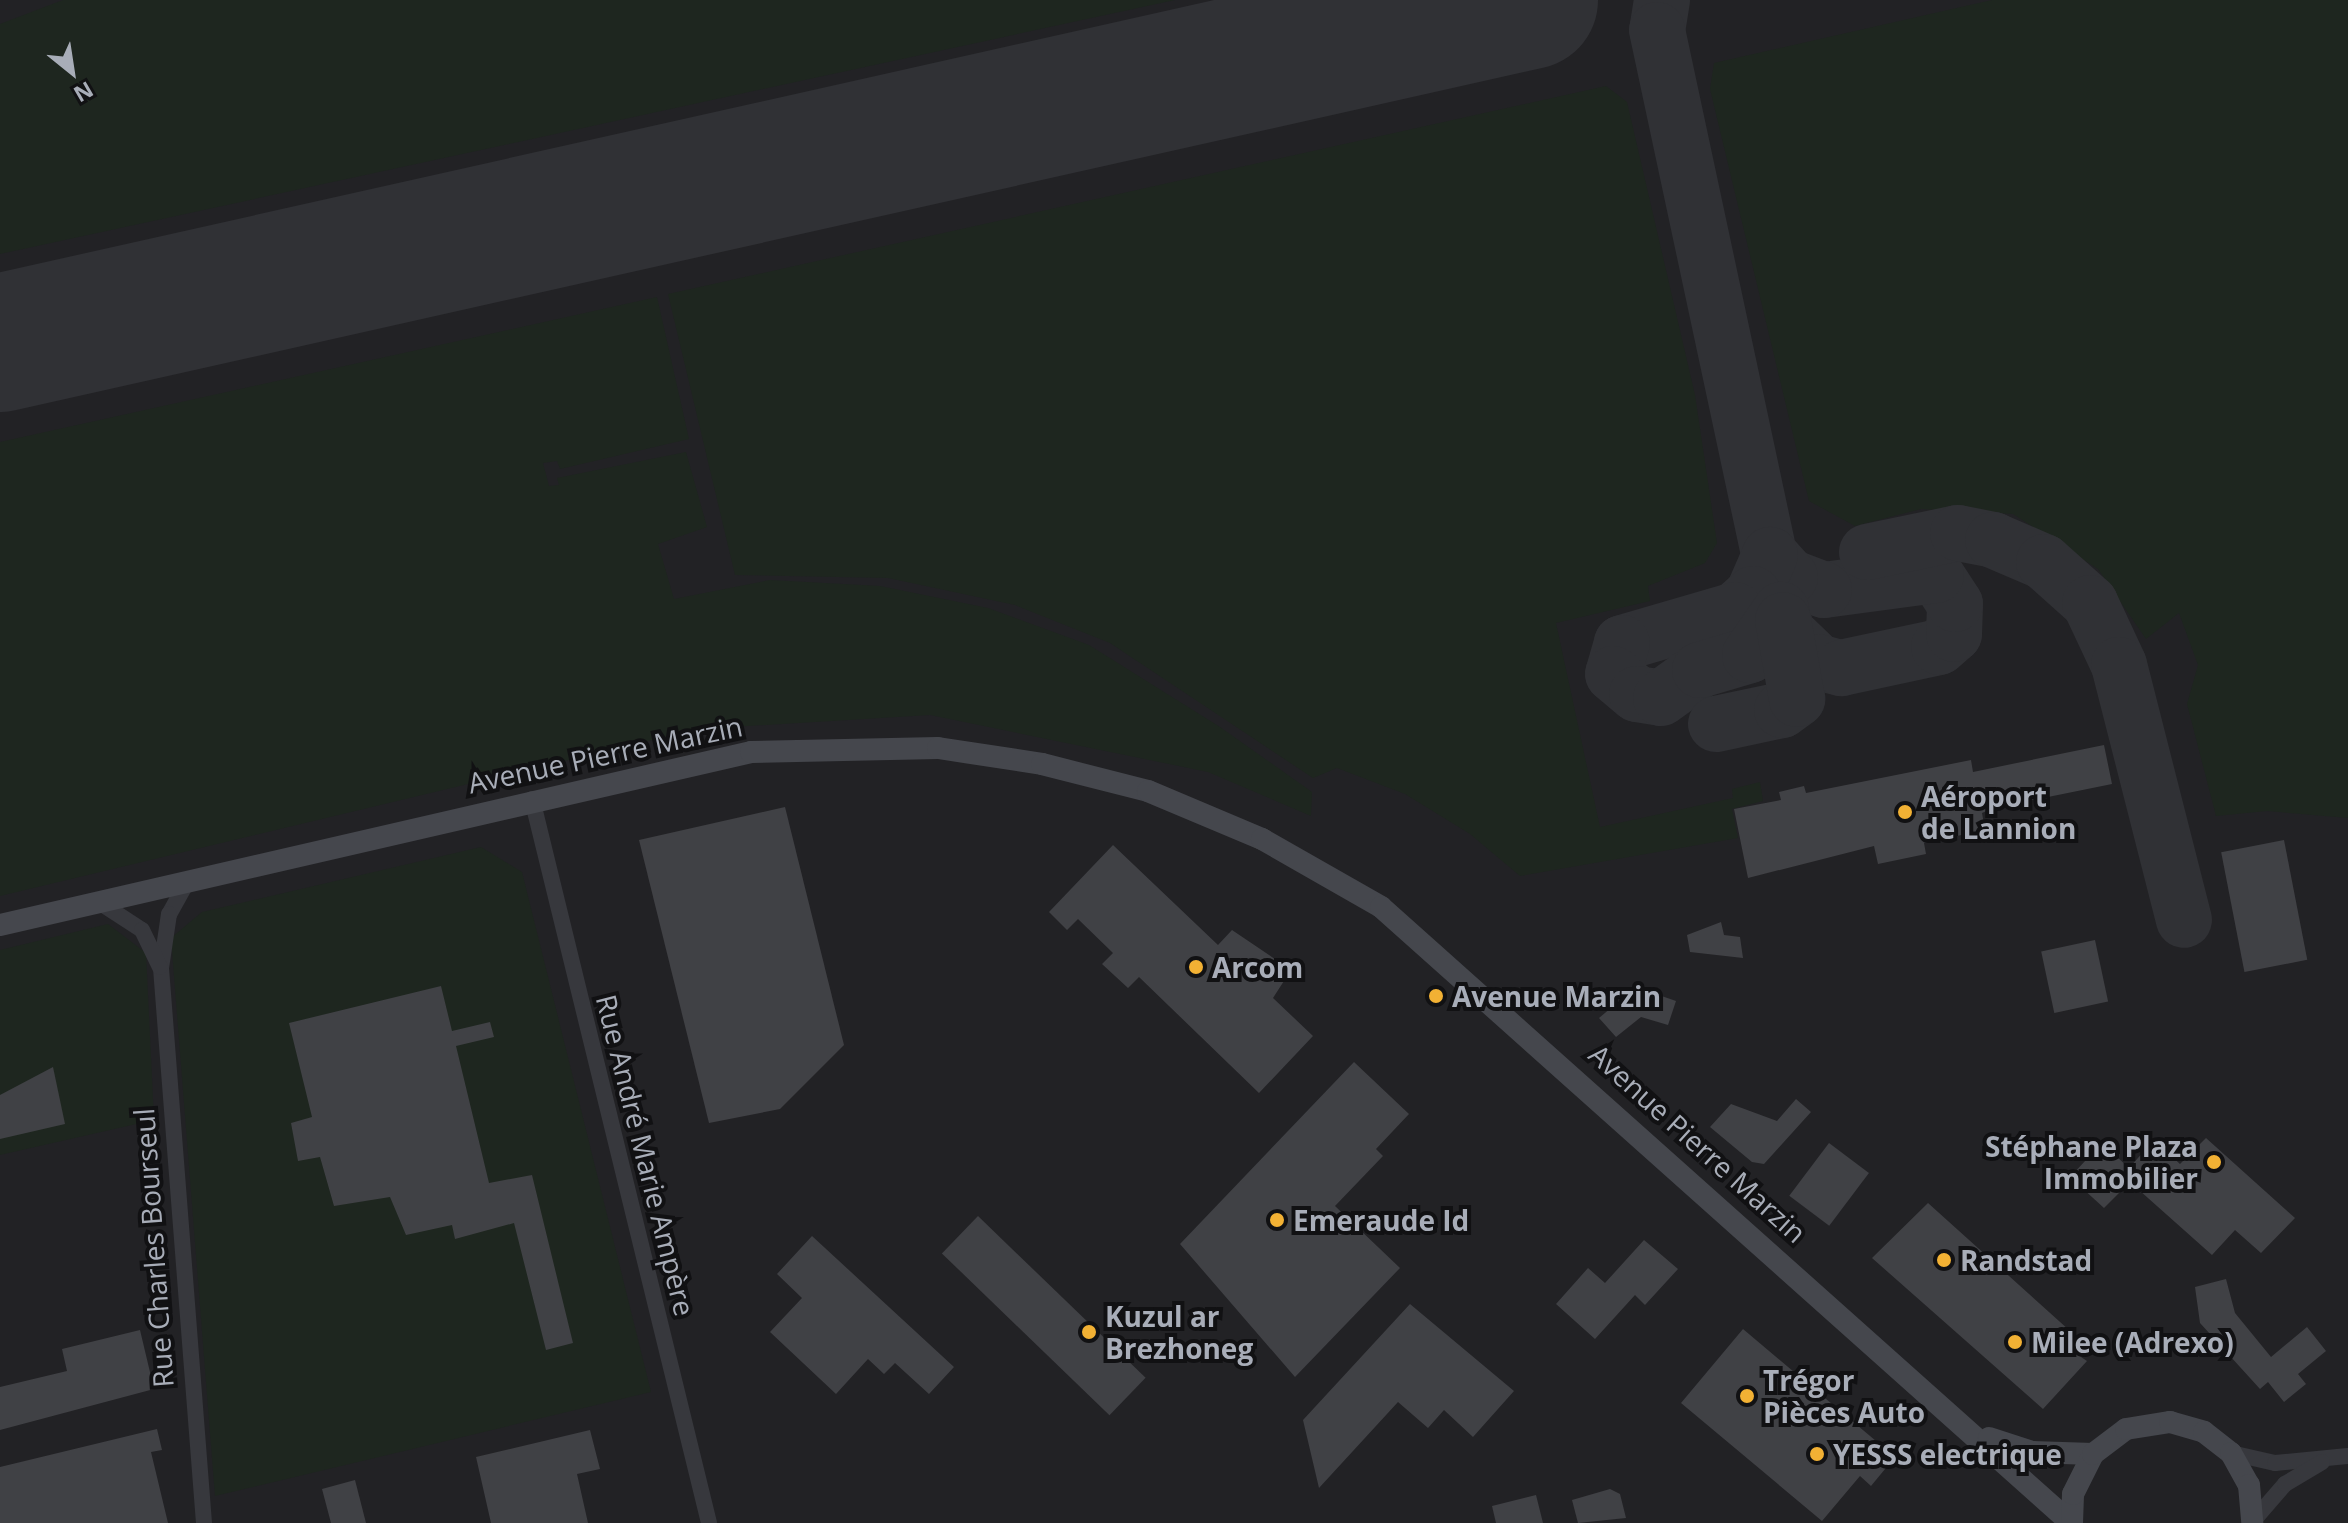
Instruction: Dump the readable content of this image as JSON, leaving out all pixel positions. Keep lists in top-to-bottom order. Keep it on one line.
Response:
{"streets":{"main road":["Avenue Pierre Marzin"],"street":["Rue André Marie Ampère","Rue Charles Bourseul"]},"crossings":[["Avenue Pierre Marzin","Rue André Marie Ampère"],["Avenue Pierre Marzin","Rue Charles Bourseul"]],"places":["Aéroport de Lannion","Arcom","Avenue Marzin","Stéphane Plaza Immobilier","Emeraude Id","Randstad","Kuzul ar Brezhoneg","Milee (Adrexo)","Trégor Pièces Auto","YESSS electrique"],"north":"bottom right"}
